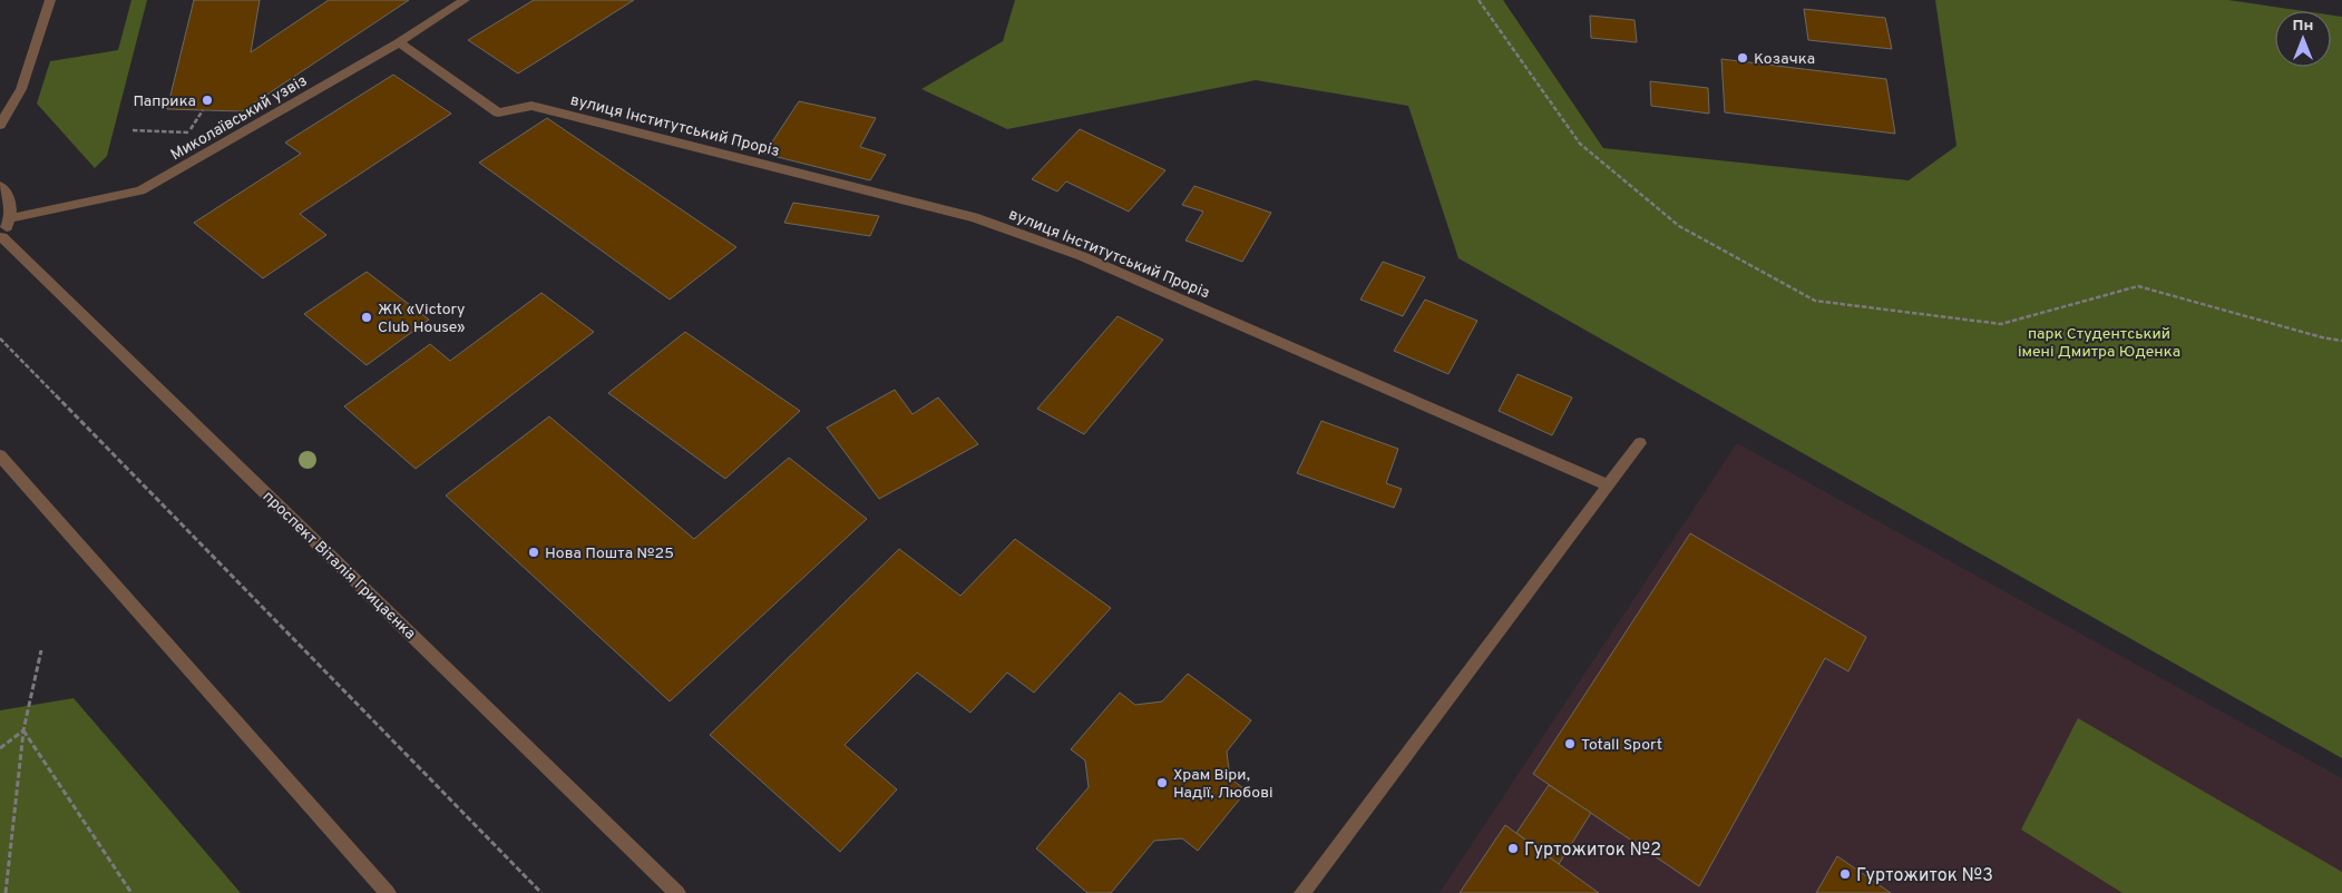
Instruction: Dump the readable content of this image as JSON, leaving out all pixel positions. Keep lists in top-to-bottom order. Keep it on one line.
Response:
{"streets":{"street":["Миколаївський узвіз","вулиця Інститутський Проріз","проспект Віталія Грицаєнка"]},"crossings":[["Миколаївський узвіз","вулиця Інститутський Проріз"],["Миколаївський узвіз","проспект Віталія Грицаєнка"]],"parks":["парк Студентський імені Дмитра Юденка"],"places":["Козачка","Паприка","ЖК «Victory Club House»","Нова Пошта №25","Totall Sport","Храм Віри, Надії, Любові","Гуртожиток №2","Гуртожиток №3"],"north":"top"}
